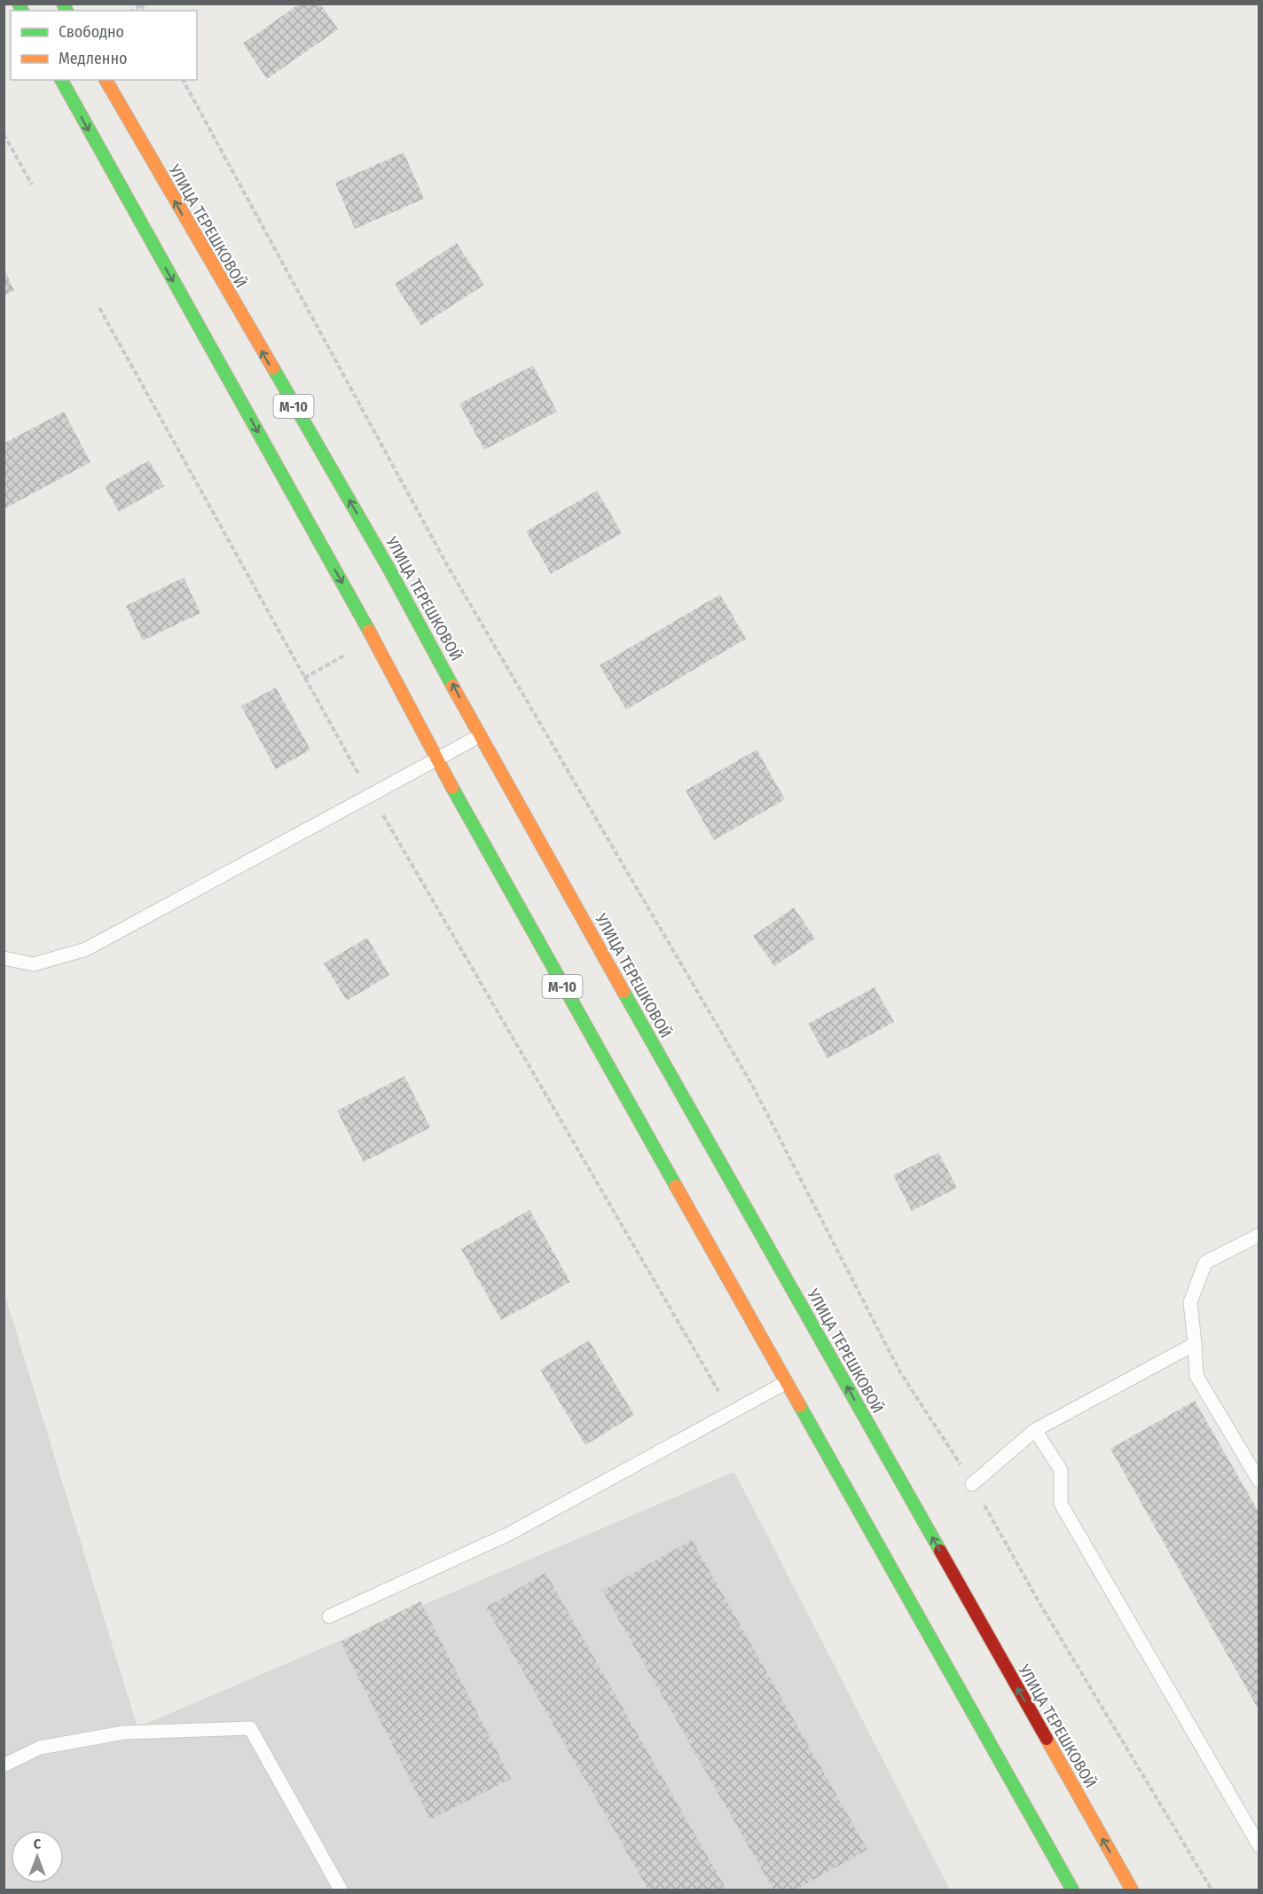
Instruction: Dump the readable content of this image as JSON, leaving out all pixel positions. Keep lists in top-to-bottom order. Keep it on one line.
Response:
{"streets":{"highway":["УЛИЦА ТЕРЕШКОВОЙ","М-10"]},"legend":["Свободно","Медленно"],"north":"top"}
